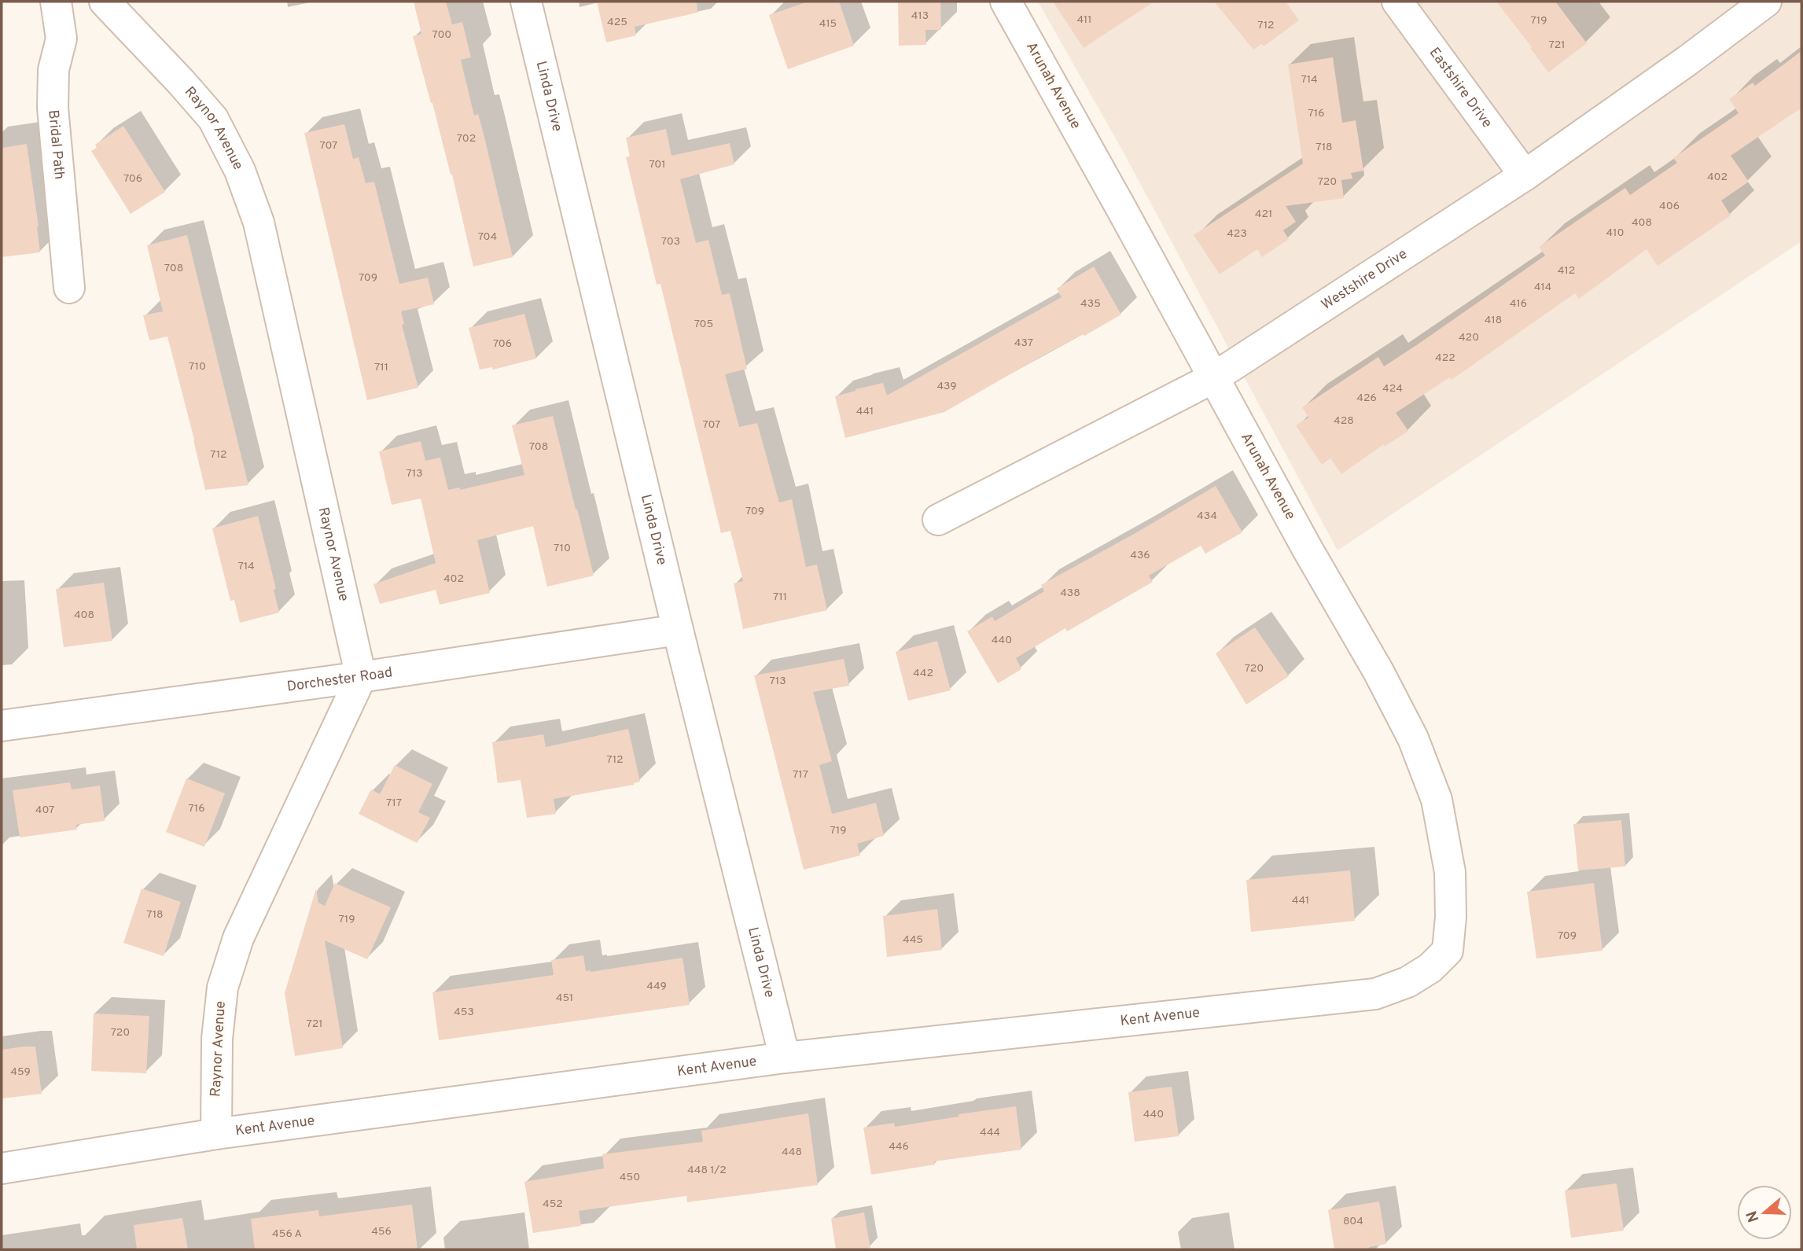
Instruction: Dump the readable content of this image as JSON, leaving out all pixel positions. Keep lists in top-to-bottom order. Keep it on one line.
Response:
{"streets":{"street":["Arunah Avenue","Eastshire Drive","Linda Drive","Raynor Avenue","Bridal Path","Westshire Drive","Dorchester Road","Kent Avenue"]},"crossings":[["Arunah Avenue","Westshire Drive"],["Arunah Avenue","Kent Avenue"],["Eastshire Drive","Westshire Drive"],["Linda Drive","Dorchester Road"],["Linda Drive","Kent Avenue"],["Raynor Avenue","Dorchester Road"],["Raynor Avenue","Kent Avenue"]],"house_numbers":["413","411","719","425","415","712","700","721","714","716","702","707","718","701","402","706","720","406","421","408","410","423","704","703","708","412","709","414","435","416","418","705","420","437","706","422","710","711","439","424","426","441","428","707","708","712","713","709","434","710","436","714","402","438","711","408","440","720","442","713","712","717","717","716","407","719","441","718","719","709","445","449","451","453","721","720","459","440","444","446","448","448 1/2","450","452","804","456","456 A"],"north":"left"}
